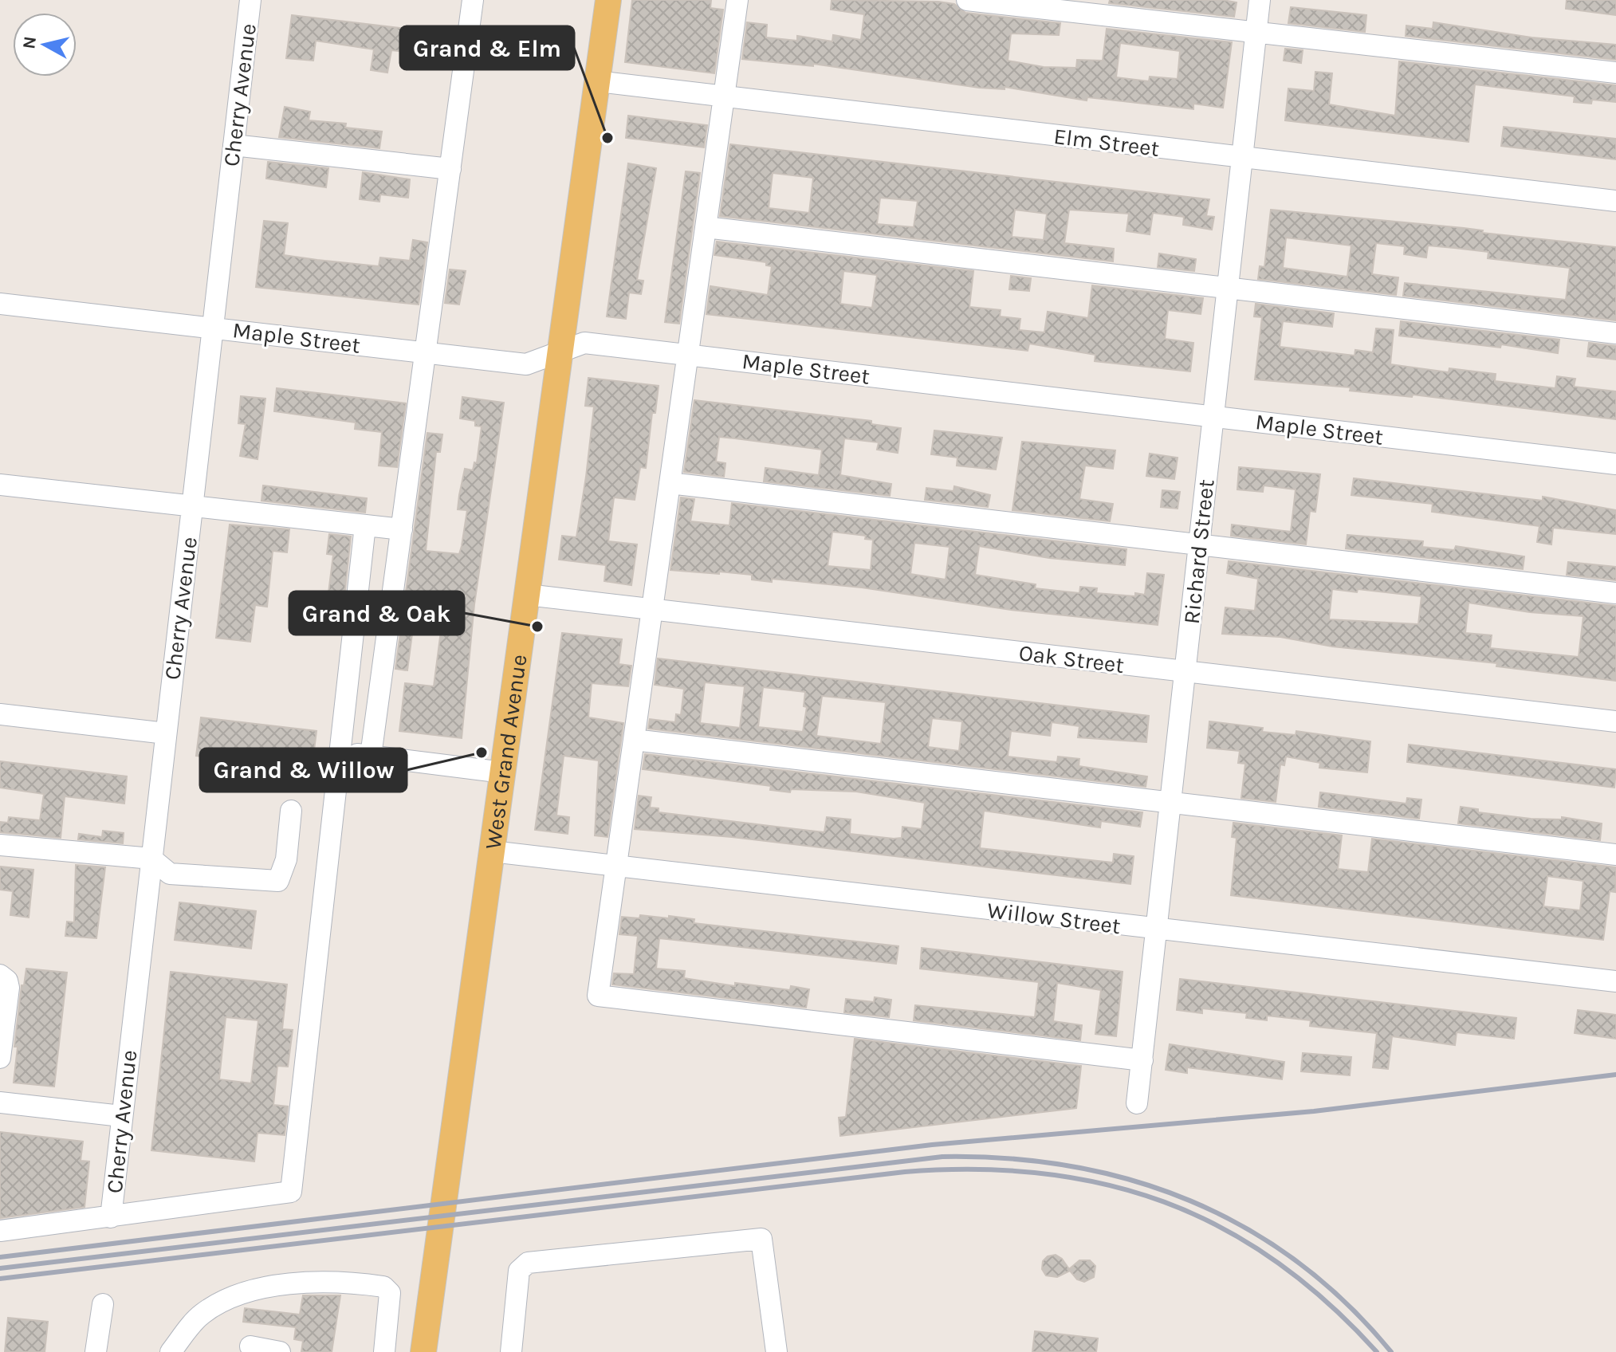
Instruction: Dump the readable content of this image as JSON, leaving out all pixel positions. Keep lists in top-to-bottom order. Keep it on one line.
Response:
{"streets":{"main road":["West Grand Avenue"],"street":["Cherry Avenue","Elm Street","Maple Street","Richard Street","Oak Street","Willow Street"]},"crossings":[["Cherry Avenue","Maple Street"],["Elm Street","Richard Street"],["Elm Street","West Grand Avenue"],["Maple Street","Richard Street"],["Maple Street","West Grand Avenue"],["Richard Street","Oak Street"],["Richard Street","Willow Street"],["Oak Street","West Grand Avenue"],["West Grand Avenue","Willow Street"]],"places":["Grand & Elm","Grand & Oak","Grand & Willow"],"north":"left"}
